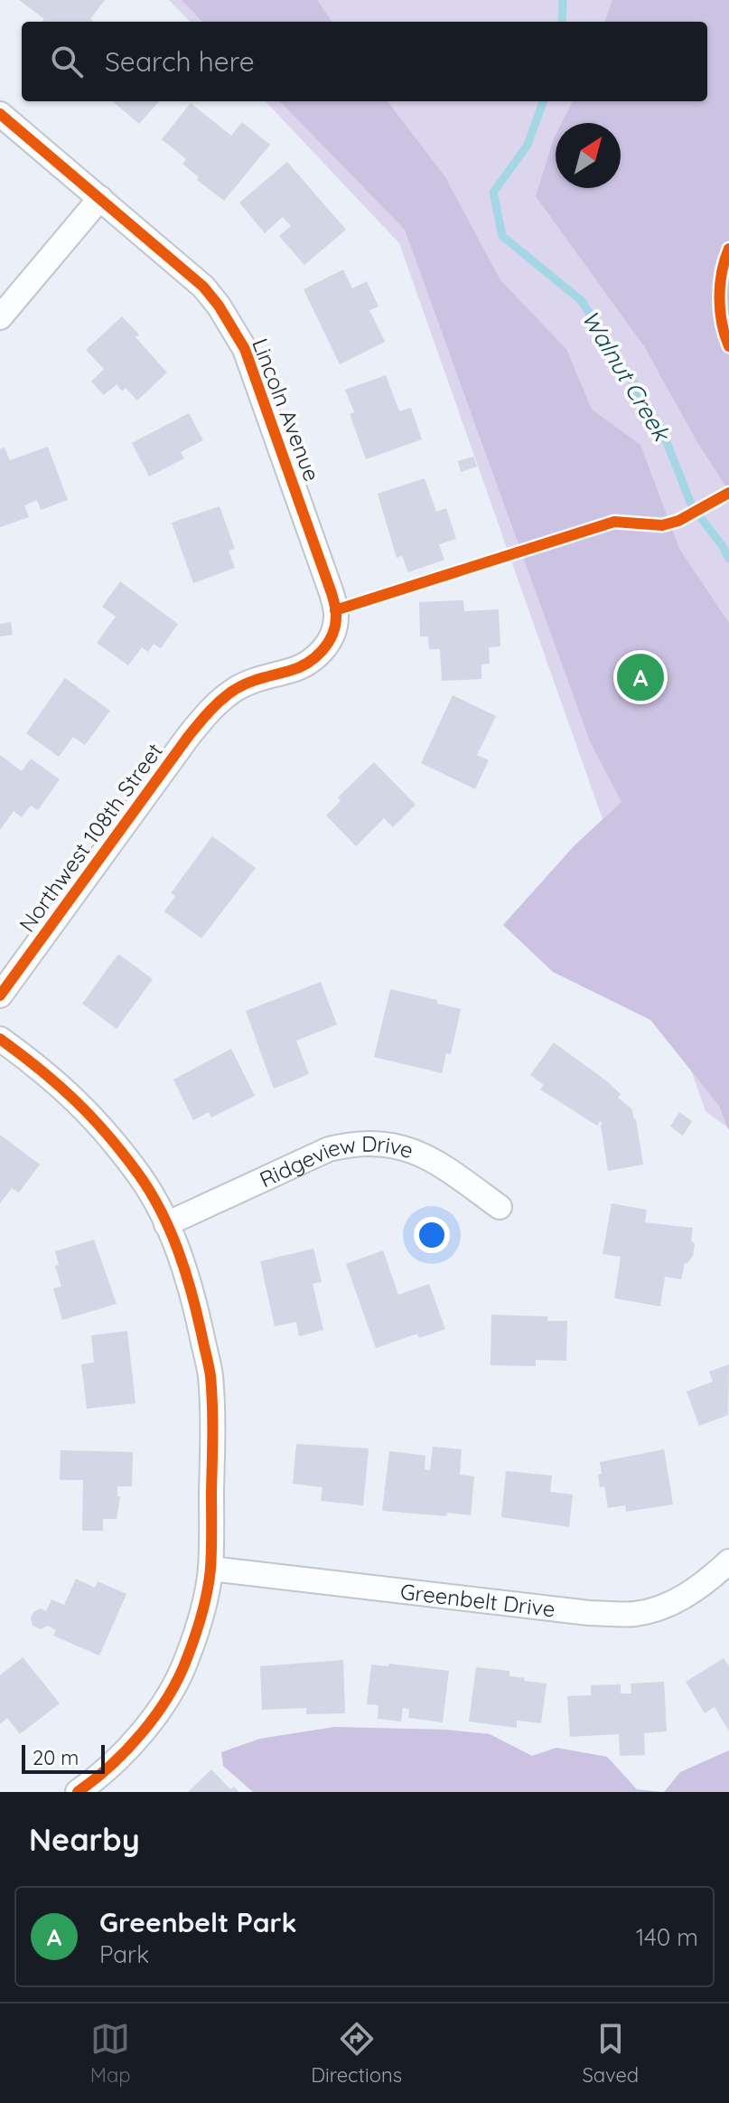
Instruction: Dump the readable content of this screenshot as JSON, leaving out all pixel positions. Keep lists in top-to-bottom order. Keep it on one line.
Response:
{"streets":{"street":["Lincoln Avenue","Northwest 108th Street","Ridgeview Drive","Greenbelt Drive"]},"crossings":[["Lincoln Avenue","Northwest 108th Street"]],"water":["Walnut Creek"],"scale_bar":"20 m","north":"top right","page":{"search":"Search here","pins":"A","scale":"20 m","heading":"Nearby","list":[{"mark":"A","name":"Greenbelt Park","note":"Park","value":"140 m"}],"nav":["Map","Directions","Saved"]}}
